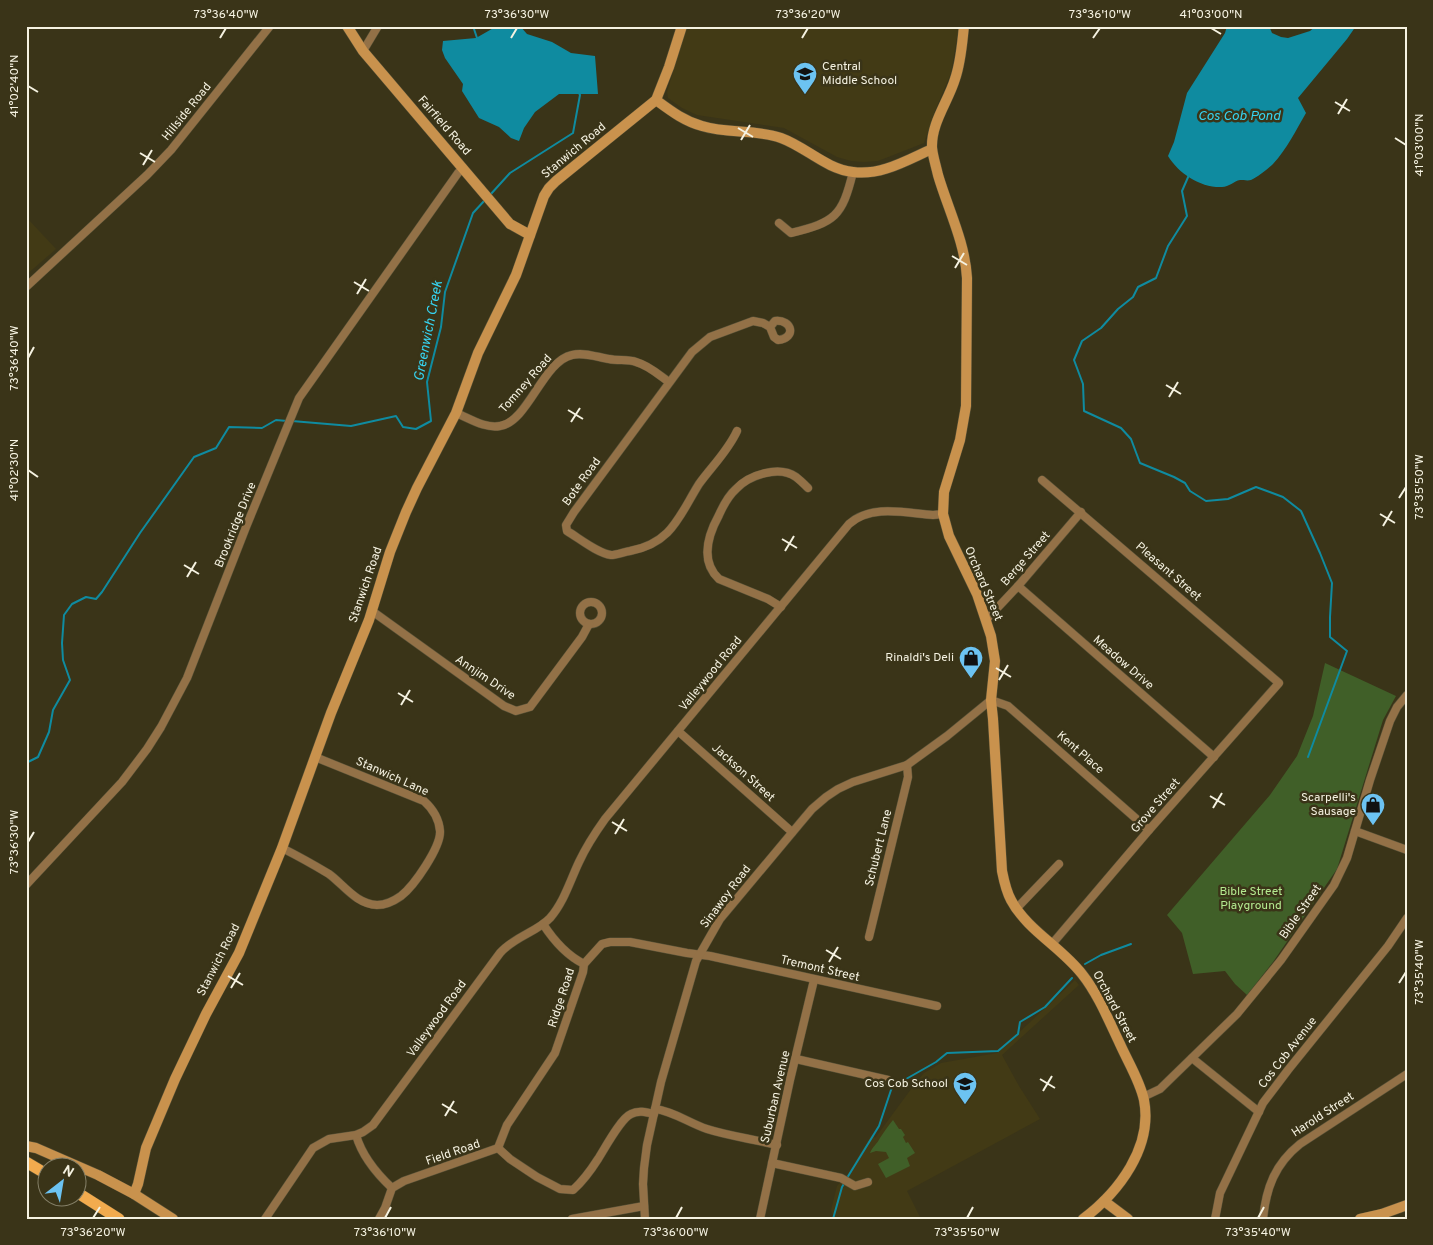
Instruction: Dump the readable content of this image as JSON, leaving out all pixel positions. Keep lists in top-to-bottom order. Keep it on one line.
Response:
{"streets":{"street":["Hillside Road","Fairfield Road","Stanwich Road","Tomney Road","Bote Road","Brookridge Drive","Berge Street","Pleasant Street","Orchard Street","Meadow Drive","Valleywood Road","Annjim Drive","Kent Place","Jackson Street","Stanwich Lane","Grove Street","Schubert Lane","Sinawoy Road","Bible Street","Tremont Street","Ridge Road","Cos Cob Avenue","Suburban Avenue","Harold Street","Field Road"]},"crossings":[["Fairfield Road","Stanwich Road"],["Fairfield Road","Brookridge Drive"],["Stanwich Road","Tomney Road"],["Stanwich Road","Annjim Drive"],["Stanwich Road","Stanwich Lane"],["Tomney Road","Bote Road"],["Berge Street","Pleasant Street"],["Berge Street","Orchard Street"],["Berge Street","Meadow Drive"],["Pleasant Street","Grove Street"],["Orchard Street","Valleywood Road"],["Orchard Street","Kent Place"],["Orchard Street","Grove Street"],["Orchard Street","Sinawoy Road"],["Orchard Street","Bible Street"],["Meadow Drive","Grove Street"],["Valleywood Road","Jackson Street"],["Kent Place","Grove Street"],["Kent Place","Sinawoy Road"],["Jackson Street","Sinawoy Road"],["Schubert Lane","Sinawoy Road"],["Sinawoy Road","Tremont Street"],["Sinawoy Road","Ridge Road"],["Sinawoy Road","Field Road"],["Tremont Street","Ridge Road"],["Tremont Street","Suburban Avenue"],["Ridge Road","Field Road"]],"water":["Cos Cob Pond","Greenwich Creek"],"parks":["Bible Street Playground"],"places":{"school or university":["Central Middle School","Cos Cob School"],"shop":["Rinaldi's Deli","Scarpelli's Sausage"]},"north":"top right","coordinates":["73°36'40\"W","73°36'30\"W","73°36'20\"W","73°36'10\"W","41°03'00\"N","41°02'40\"N","41°02'30\"N","73°35'50\"W","73°35'40\"W","73°36'00\"W"]}
